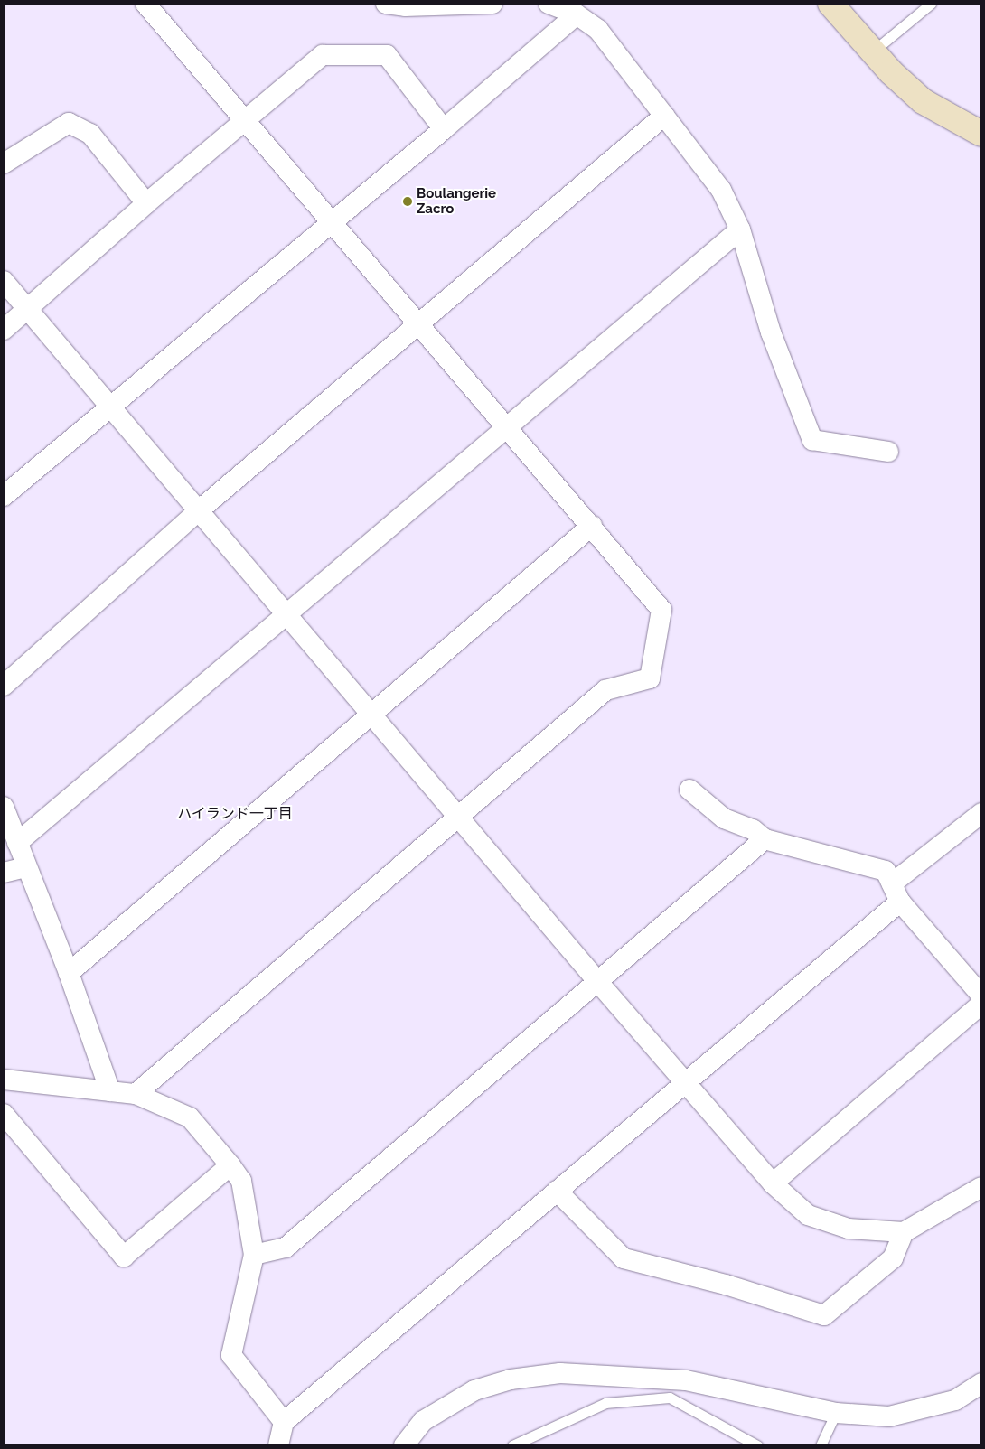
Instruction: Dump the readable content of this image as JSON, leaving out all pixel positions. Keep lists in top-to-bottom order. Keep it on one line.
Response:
{"districts":["ハイランド一丁目"],"places":["Boulangerie Zacro"]}
